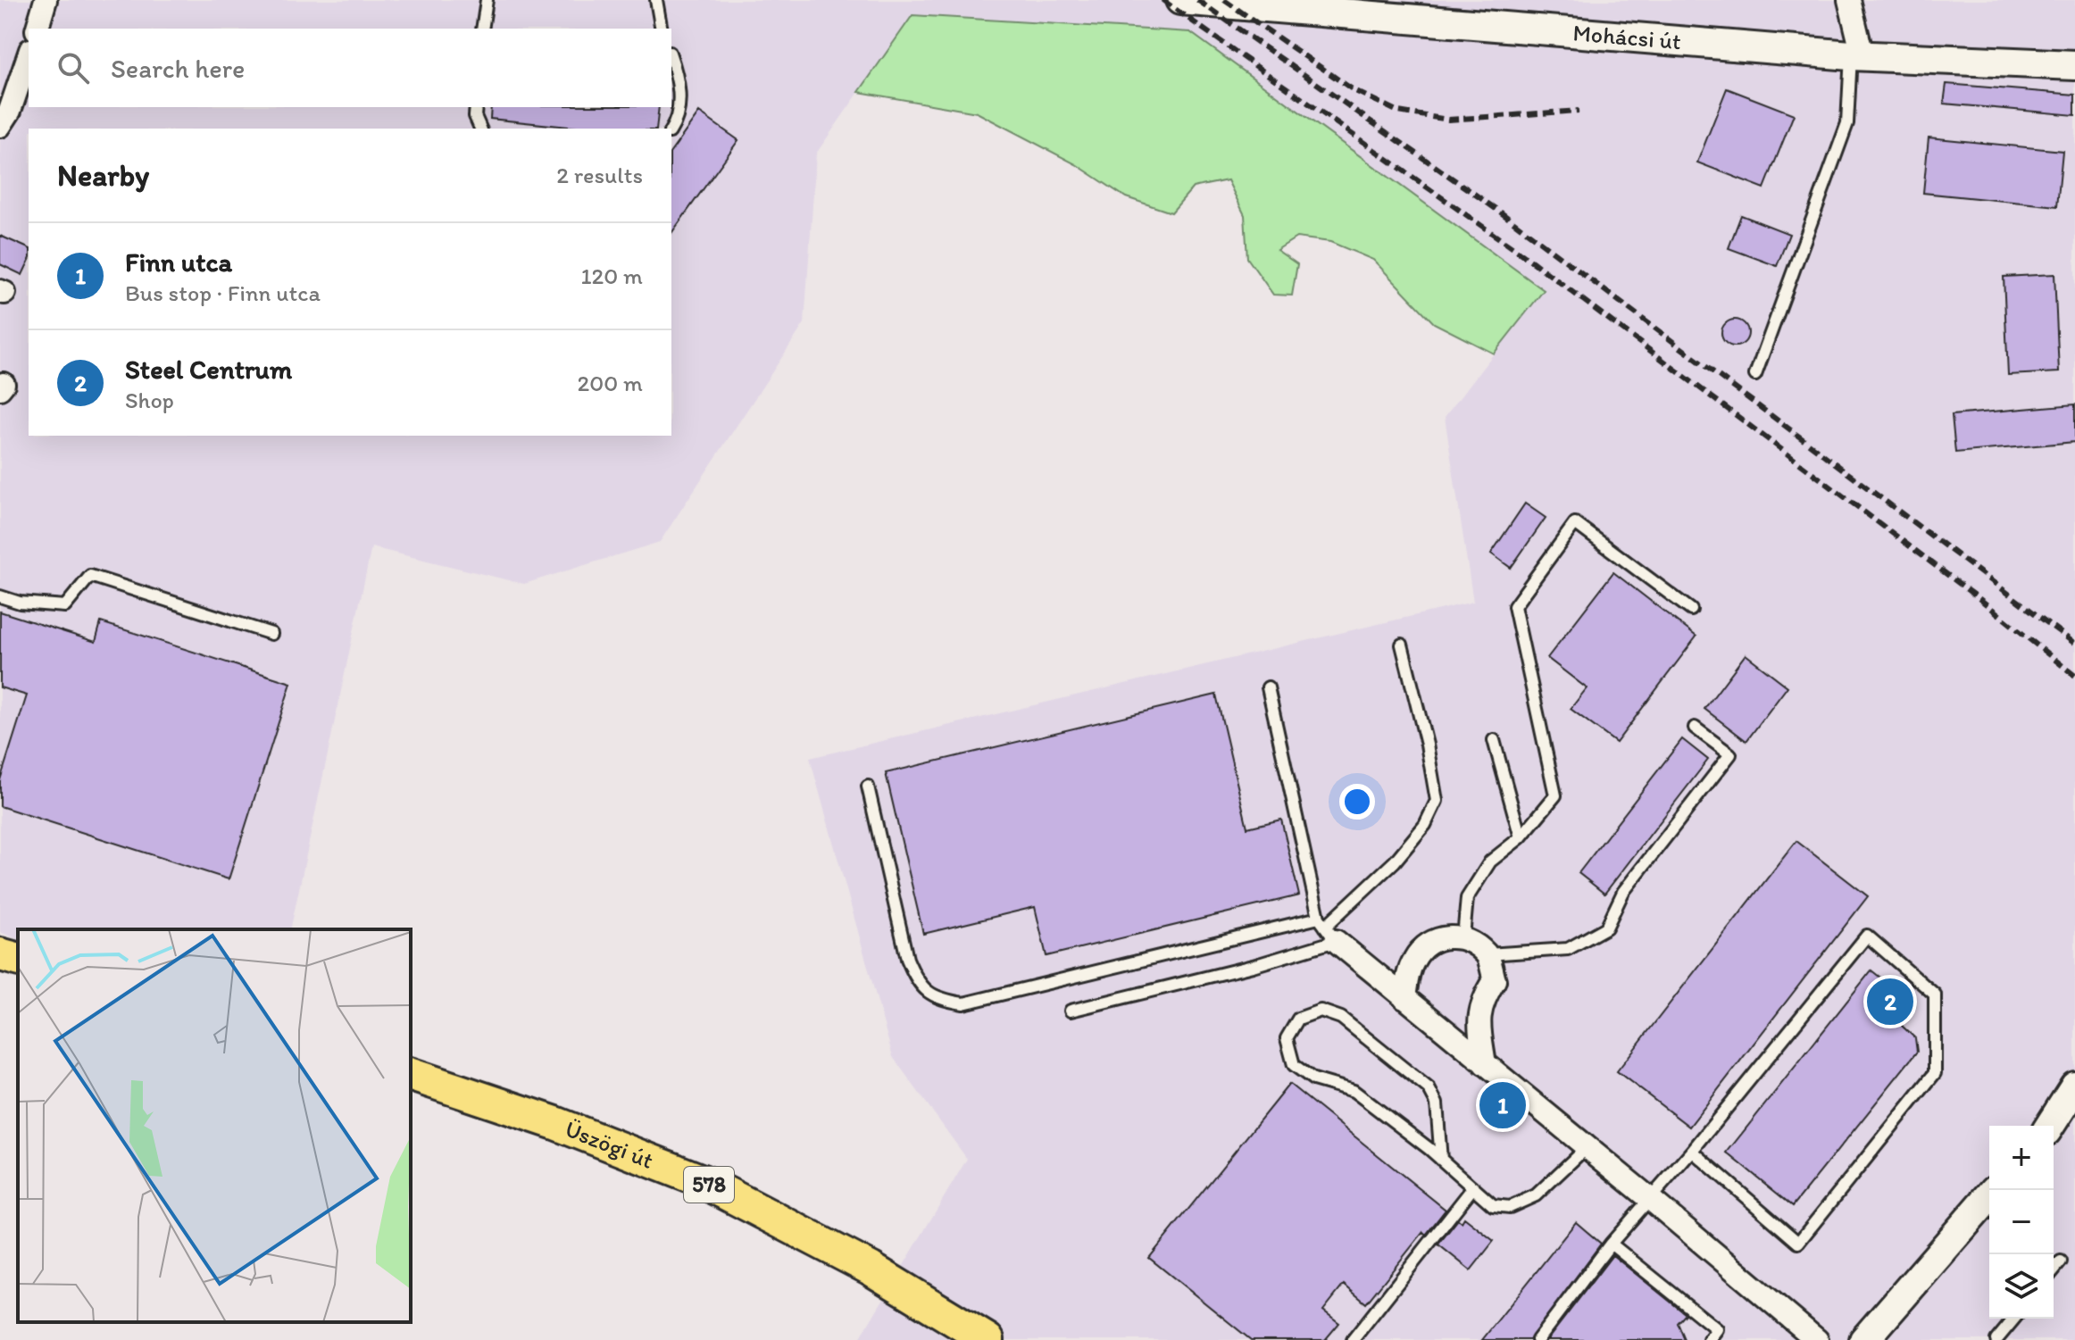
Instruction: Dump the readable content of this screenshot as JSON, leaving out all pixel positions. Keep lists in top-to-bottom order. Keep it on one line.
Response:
{"streets":{"main road":["Mohácsi út","Üszögi út","578"]},"page":{"search":"Search here","heading":["Nearby","2 results"],"list":[{"mark":"1","name":"Finn utca","note":"Bus stop · Finn utca","value":"120 m"},{"mark":"2","name":"Steel Centrum","note":"Shop","value":"200 m"}],"pins":["2","1"],"map_buttons":["+","−"]}}
